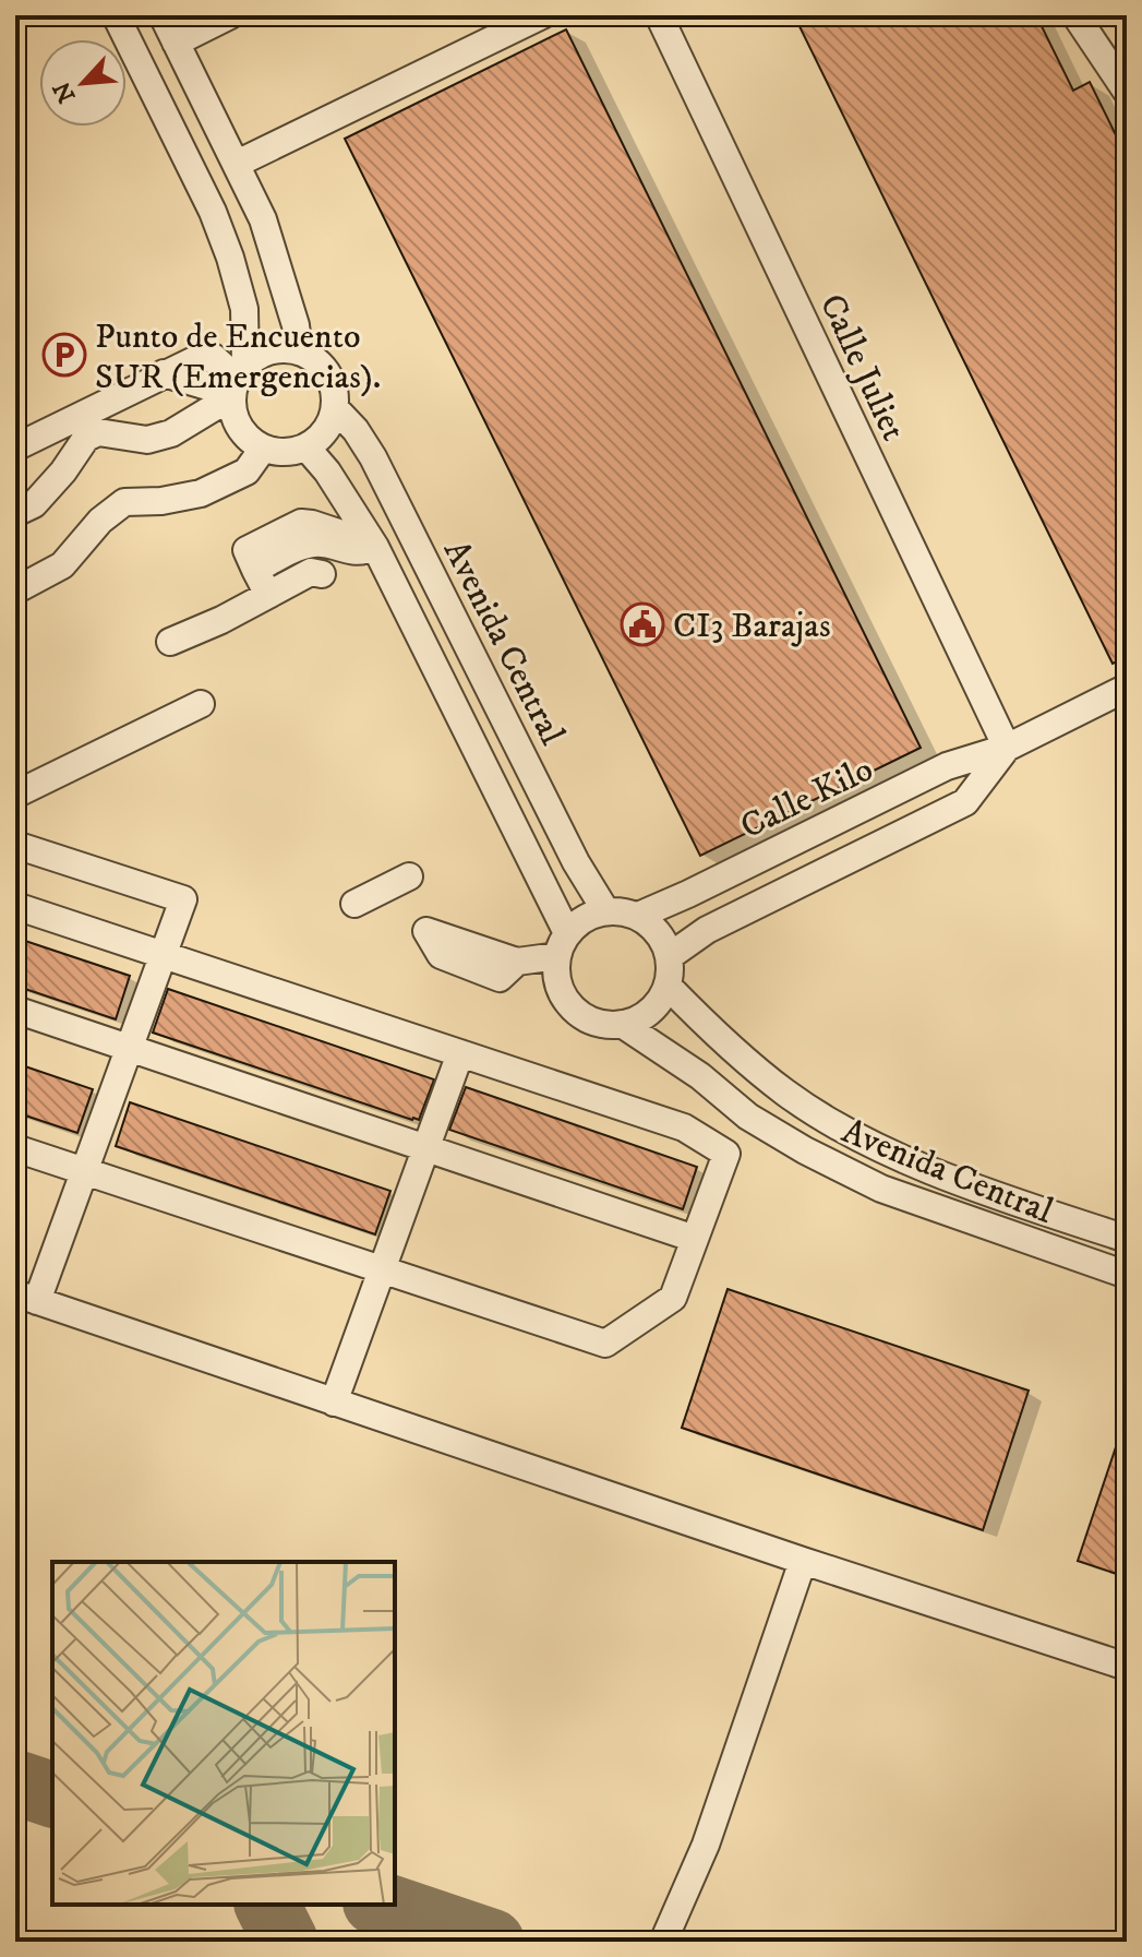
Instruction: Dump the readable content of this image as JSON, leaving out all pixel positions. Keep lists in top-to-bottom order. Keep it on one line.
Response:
{"streets":{"street":["Calle Juliet","Avenida Central","Calle Kilo"]},"crossings":[["Calle Juliet","Calle Kilo"],["Avenida Central","Calle Kilo"]],"places":{"parking":["Punto de Encuento SUR (Emergencias)."],"public building":["CI3 Barajas"]},"north":"bottom left"}
